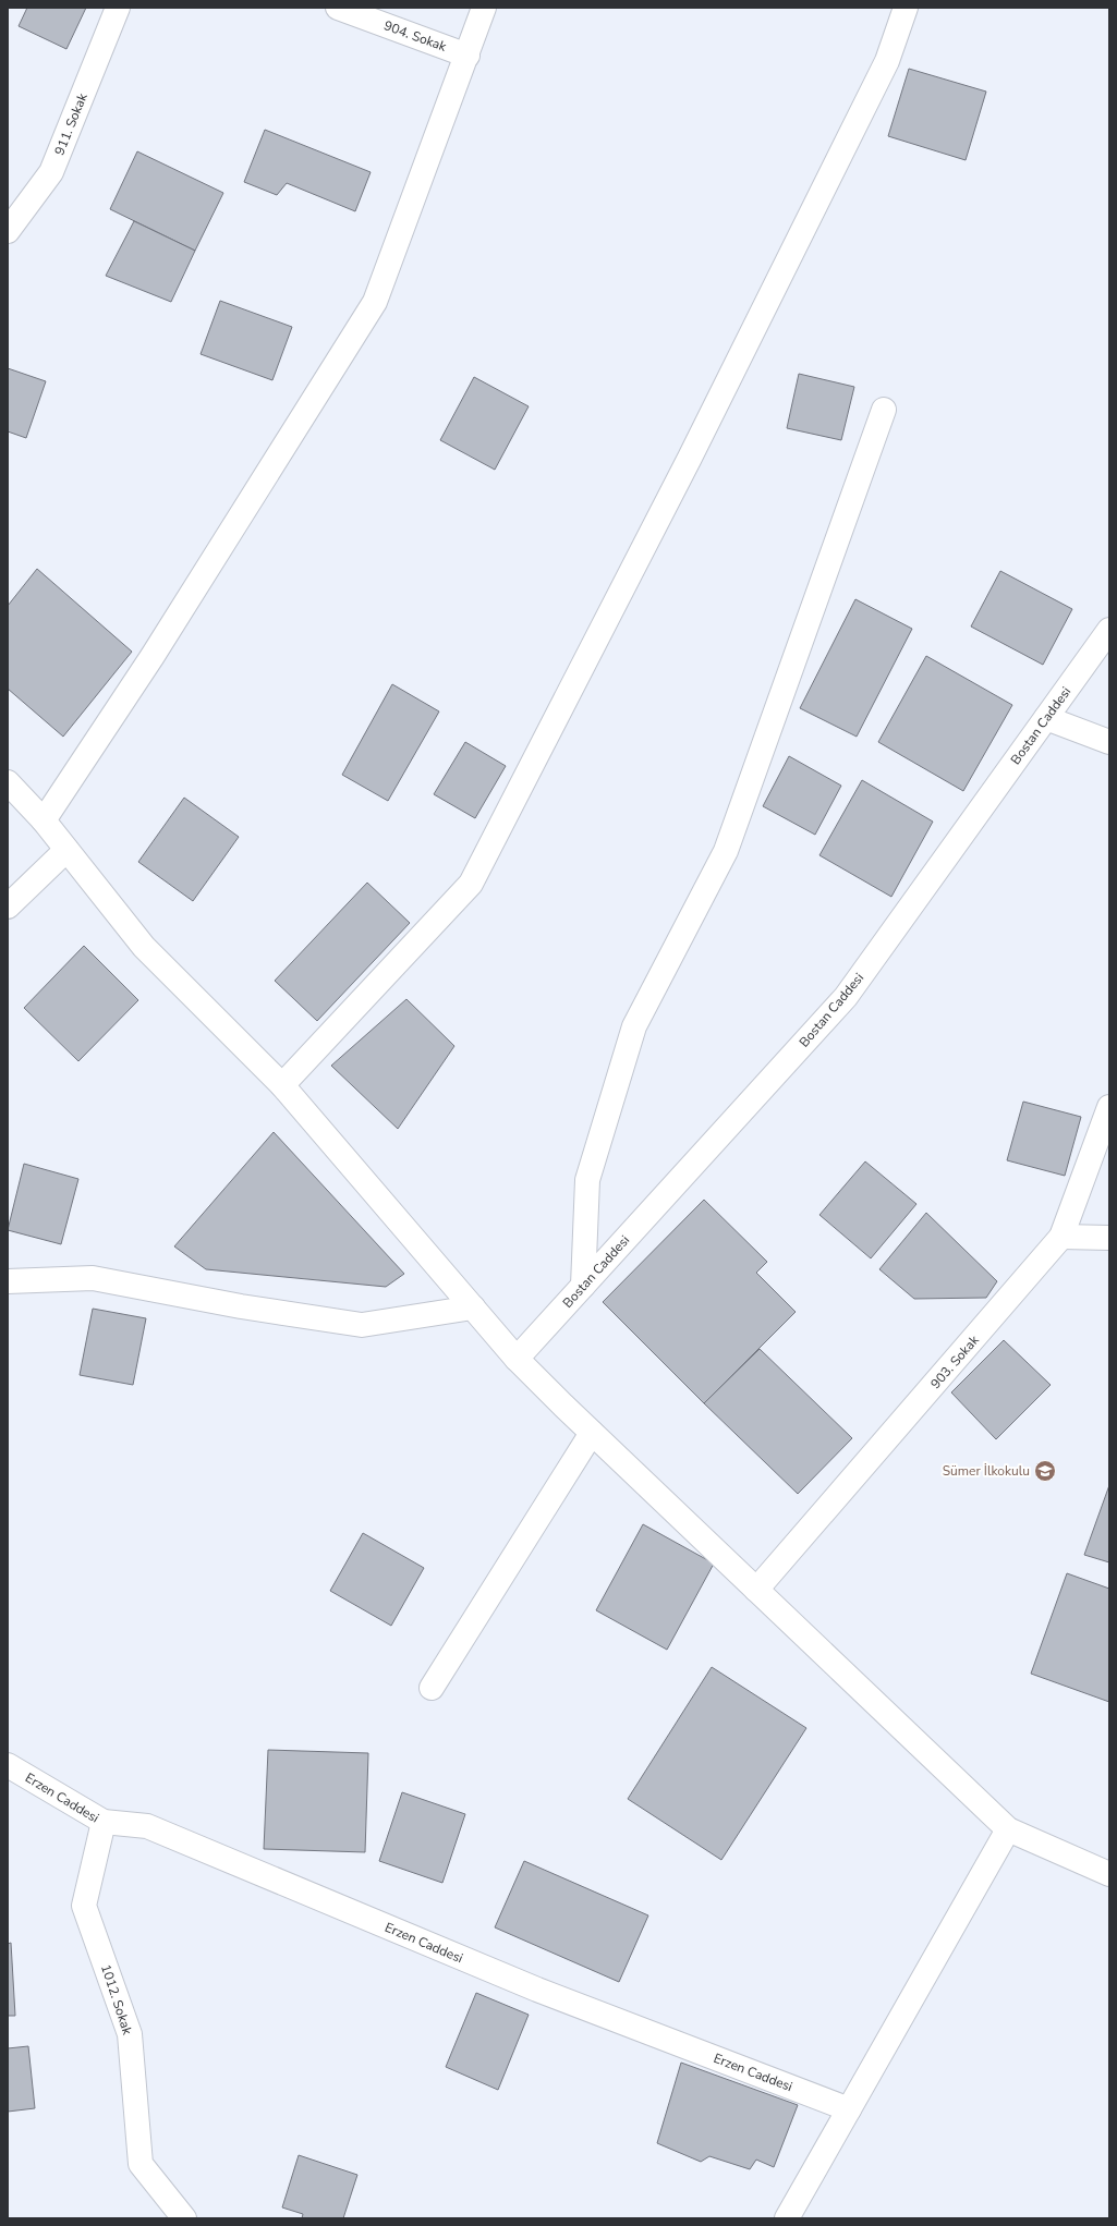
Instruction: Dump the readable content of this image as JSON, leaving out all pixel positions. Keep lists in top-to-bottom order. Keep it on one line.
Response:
{"streets":{"street":["904. Sokak","911. Sokak","Bostan Caddesi","903. Sokak","Erzen Caddesi","1012. Sokak"]},"crossings":[["Erzen Caddesi","1012. Sokak"]],"places":{"school or university":["Sümer İlkokulu"]}}
